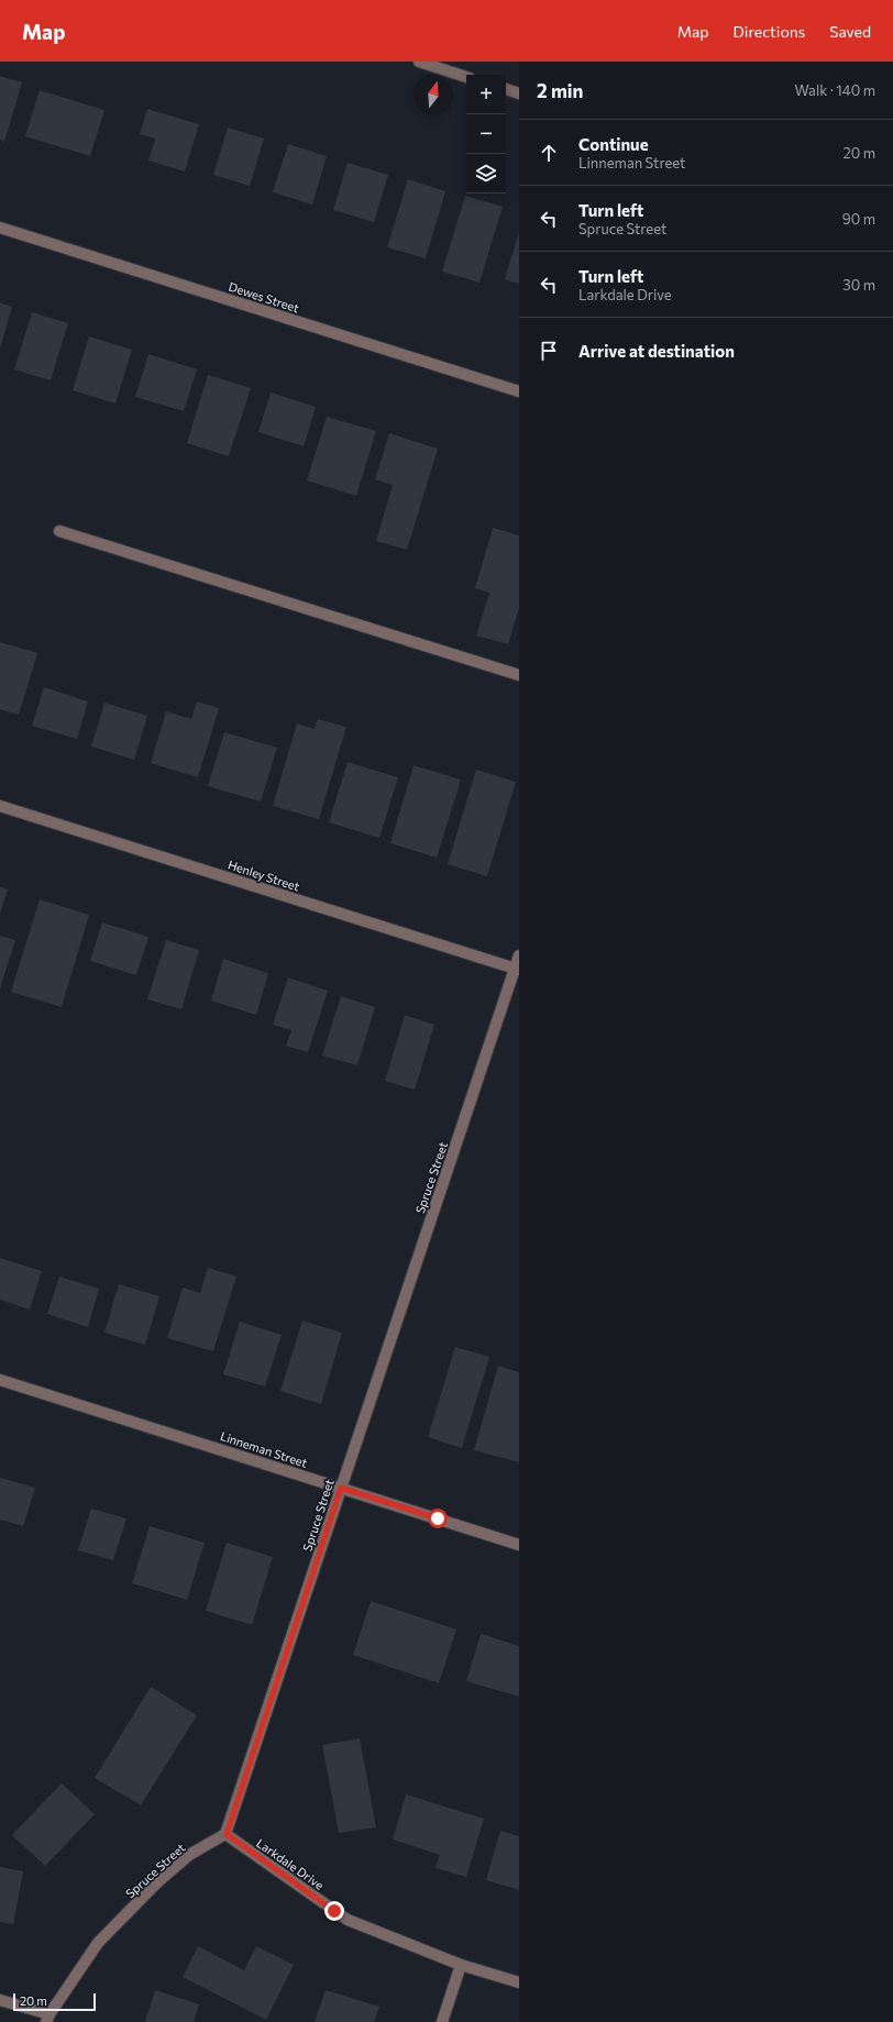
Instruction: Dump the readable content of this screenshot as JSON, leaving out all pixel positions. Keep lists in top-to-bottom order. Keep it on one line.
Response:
{"streets":{"street":["Dewes Street","Henley Street","Spruce Street","Linneman Street","Larkdale Drive"]},"crossings":[["Henley Street","Spruce Street"],["Spruce Street","Linneman Street"],["Spruce Street","Larkdale Drive"]],"scale_bar":"20 m","north":"top","page":{"header":"Map","nav":["Map","Directions","Saved"],"heading":["2 min","Walk · 140 m"],"map_buttons":["+","−"],"list":[["Continue","Linneman Street","20 m"],["Turn left","Spruce Street","90 m"],["Turn left","Larkdale Drive","30 m"],"Arrive at destination"],"scale":"20 m"}}
